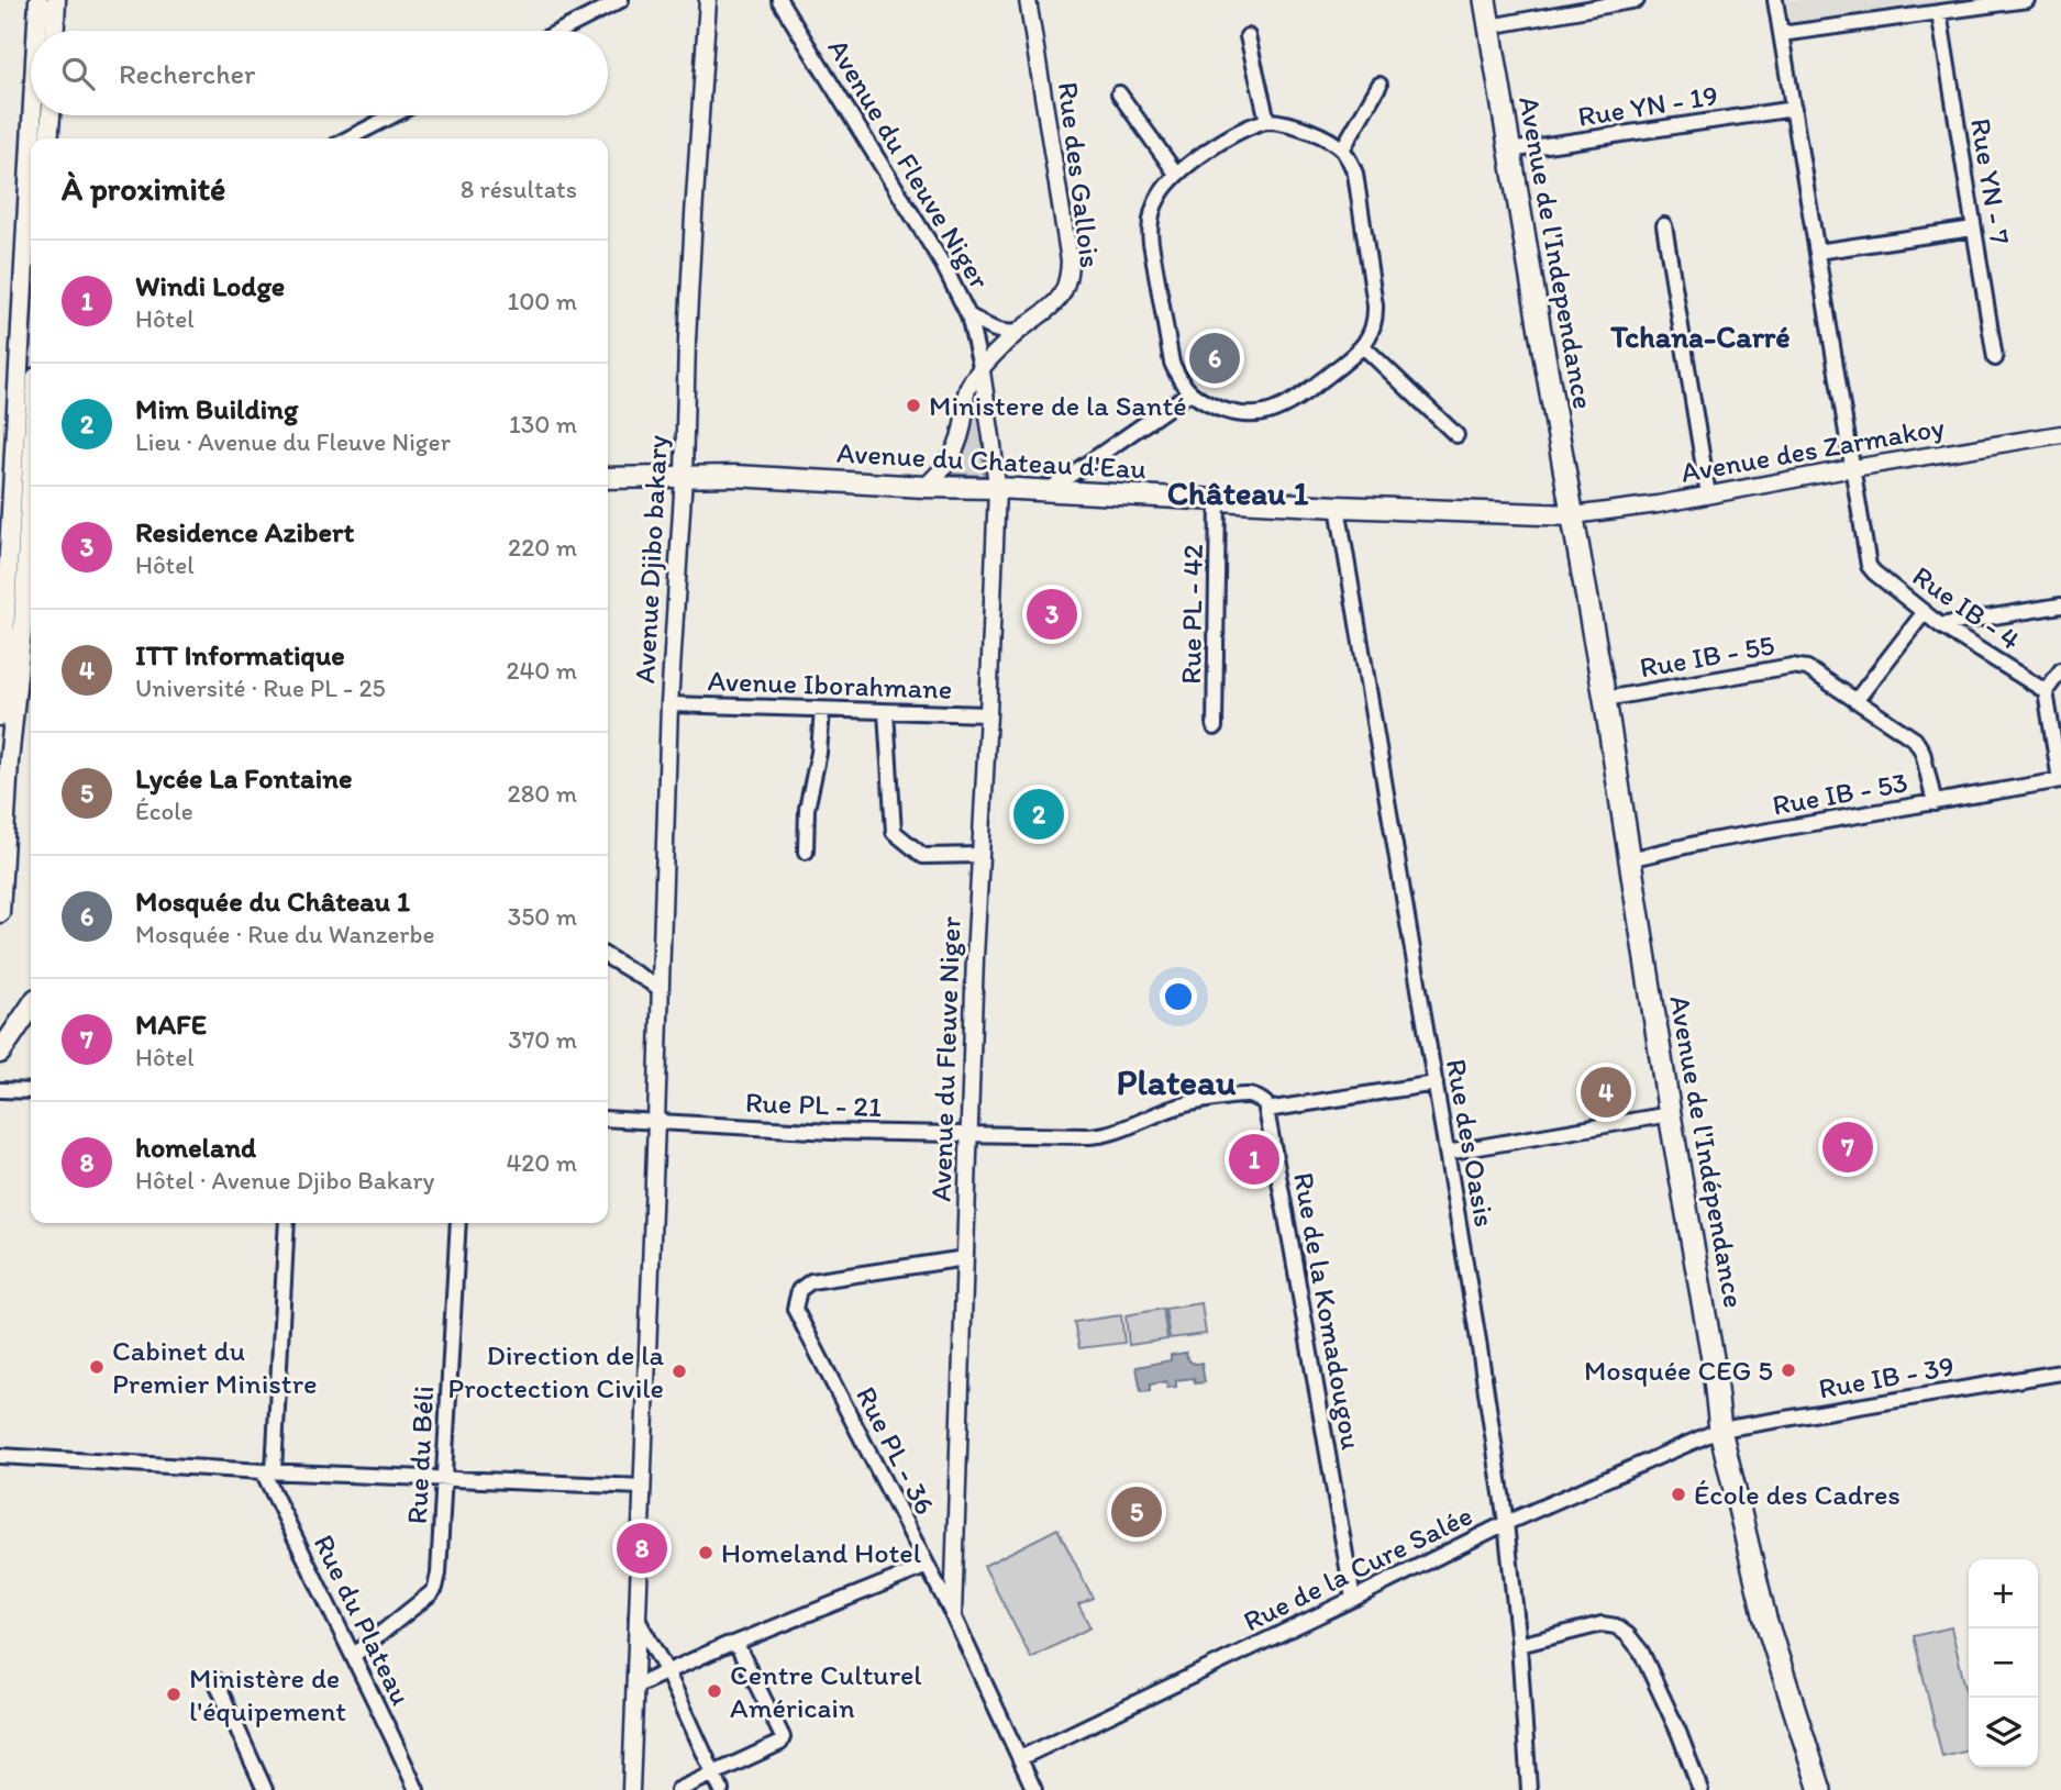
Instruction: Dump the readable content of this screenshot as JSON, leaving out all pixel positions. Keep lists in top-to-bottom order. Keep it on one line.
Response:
{"streets":{"highway":["Avenue de l'Independance","Avenue de l'Indépendance"],"main road":["Avenue du Chateau d'Eau"],"street":["Rue YN - 19","Avenue du Fleuve Niger","Rue des Gallois","Rue YN - 7","Avenue des Zarmakoy","Avenue Djibo bakary","Rue IB - 4","Rue PL - 42","Rue IB - 55","Avenue Iborahmane","Rue IB - 53","Rue PL - 21","Rue des Oasis","Rue de la Komadougou","Rue IB - 39","Rue PL - 36","Rue du Béli","Rue de la Cure Salée","Rue du Plateau"]},"crossings":[["Rue YN - 19","Avenue de l'Independance"],["Rue YN - 19","Rue IB - 4"],["Avenue du Fleuve Niger","Rue des Gallois"],["Avenue du Fleuve Niger","Avenue du Chateau d'Eau"],["Avenue du Fleuve Niger","Avenue Iborahmane"],["Avenue du Fleuve Niger","Rue PL - 21"],["Avenue du Fleuve Niger","Rue PL - 36"],["Avenue du Fleuve Niger","Rue de la Cure Salée"],["Rue des Gallois","Avenue du Chateau d'Eau"],["Avenue de l'Independance","Avenue des Zarmakoy"],["Avenue de l'Independance","Avenue du Chateau d'Eau"],["Avenue de l'Independance","Avenue de l'Indépendance"],["Avenue des Zarmakoy","Avenue du Chateau d'Eau"],["Avenue des Zarmakoy","Rue IB - 4"],["Avenue des Zarmakoy","Avenue de l'Indépendance"],["Avenue du Chateau d'Eau","Avenue Djibo bakary"],["Avenue du Chateau d'Eau","Rue PL - 42"],["Avenue du Chateau d'Eau","Rue des Oasis"],["Avenue du Chateau d'Eau","Avenue de l'Indépendance"],["Avenue Djibo bakary","Avenue Iborahmane"],["Avenue Djibo bakary","Rue PL - 21"],["Rue IB - 55","Rue IB - 53"],["Rue IB - 55","Avenue de l'Indépendance"],["Rue IB - 53","Avenue de l'Indépendance"],["Rue PL - 21","Rue de la Komadougou"],["Rue des Oasis","Rue de la Cure Salée"],["Avenue de l'Indépendance","Rue IB - 39"],["Avenue de l'Indépendance","Rue de la Cure Salée"],["Rue de la Komadougou","Rue de la Cure Salée"],["Rue IB - 39","Rue de la Cure Salée"],["Rue du Béli","Rue du Plateau"]],"districts":["Tchana-Carré","Château 1","Plateau"],"places":["Ministere de la Santé","Cabinet du Premier Ministre","Mosquée CEG 5","Direction de la Proctection Civile","École des Cadres","Homeland Hotel","Centre Culturel Américain","Ministère de l'équipement"],"page":{"search":"Rechercher","heading":["À proximité","8 résultats"],"list":[{"mark":"1","name":"Windi Lodge","note":"Hôtel","value":"100 m"},{"mark":"2","name":"Mim Building","note":"Lieu · Avenue du Fleuve Niger","value":"130 m"},{"mark":"3","name":"Residence Azibert","note":"Hôtel","value":"220 m"},{"mark":"4","name":"ITT Informatique","note":"Université · Rue PL - 25","value":"240 m"},{"mark":"5","name":"Lycée La Fontaine","note":"École","value":"280 m"},{"mark":"6","name":"Mosquée du Château 1","note":"Mosquée · Rue du Wanzerbe","value":"350 m"},{"mark":"7","name":"MAFE","note":"Hôtel","value":"370 m"},{"mark":"8","name":"homeland","note":"Hôtel · Avenue Djibo Bakary","value":"420 m"}],"pins":["6","3","2","4","7","1","5","8"],"map_buttons":["+","−"]}}
